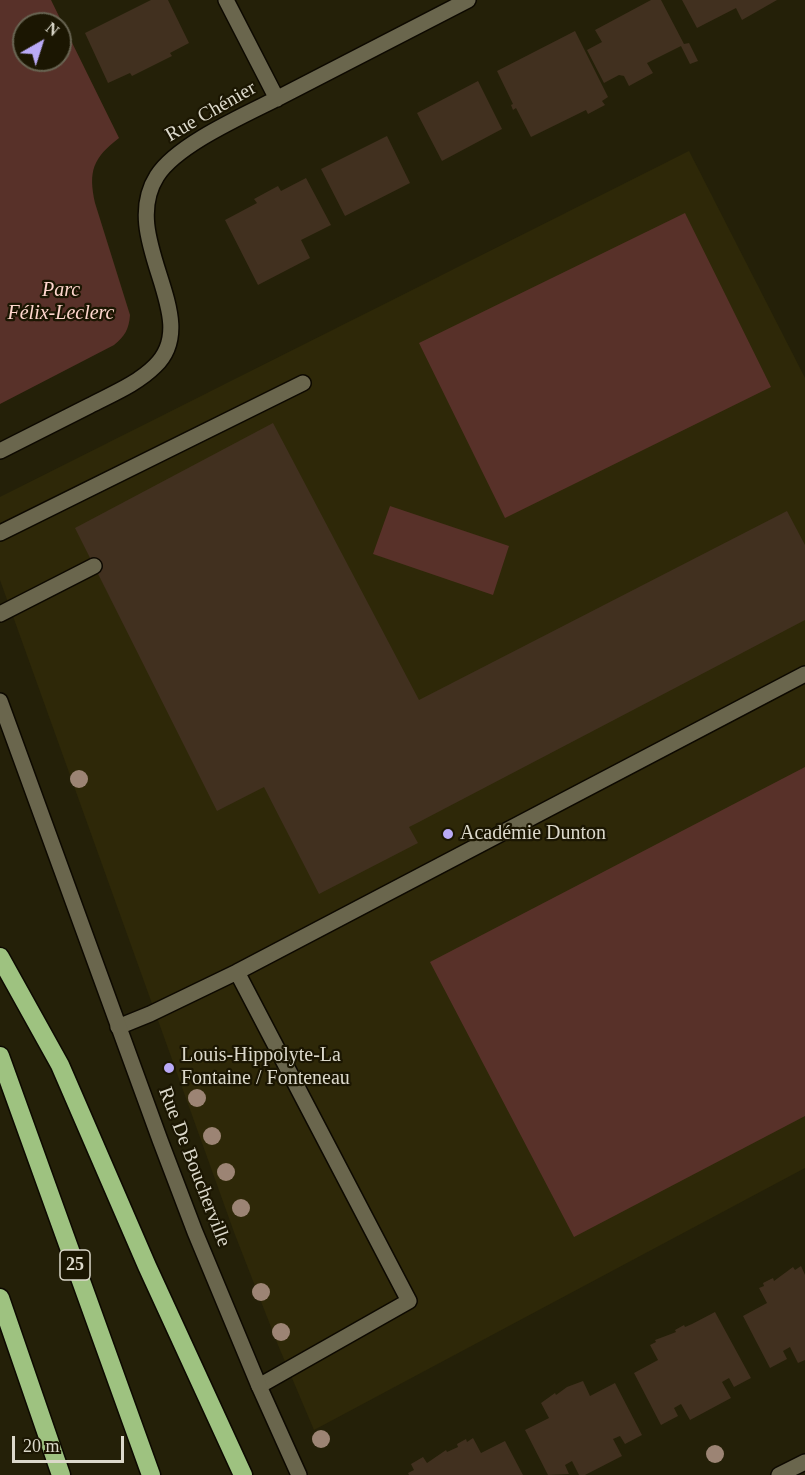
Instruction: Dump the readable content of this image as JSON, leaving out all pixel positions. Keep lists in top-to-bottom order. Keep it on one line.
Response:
{"streets":{"highway":["25"],"street":["Rue Chénier","Rue De Boucherville"]},"parks":["Parc Félix-Leclerc"],"places":["Académie Dunton","Louis-Hippolyte-La Fontaine / Fonteneau"],"scale_bar":"20 m","north":"top right"}
